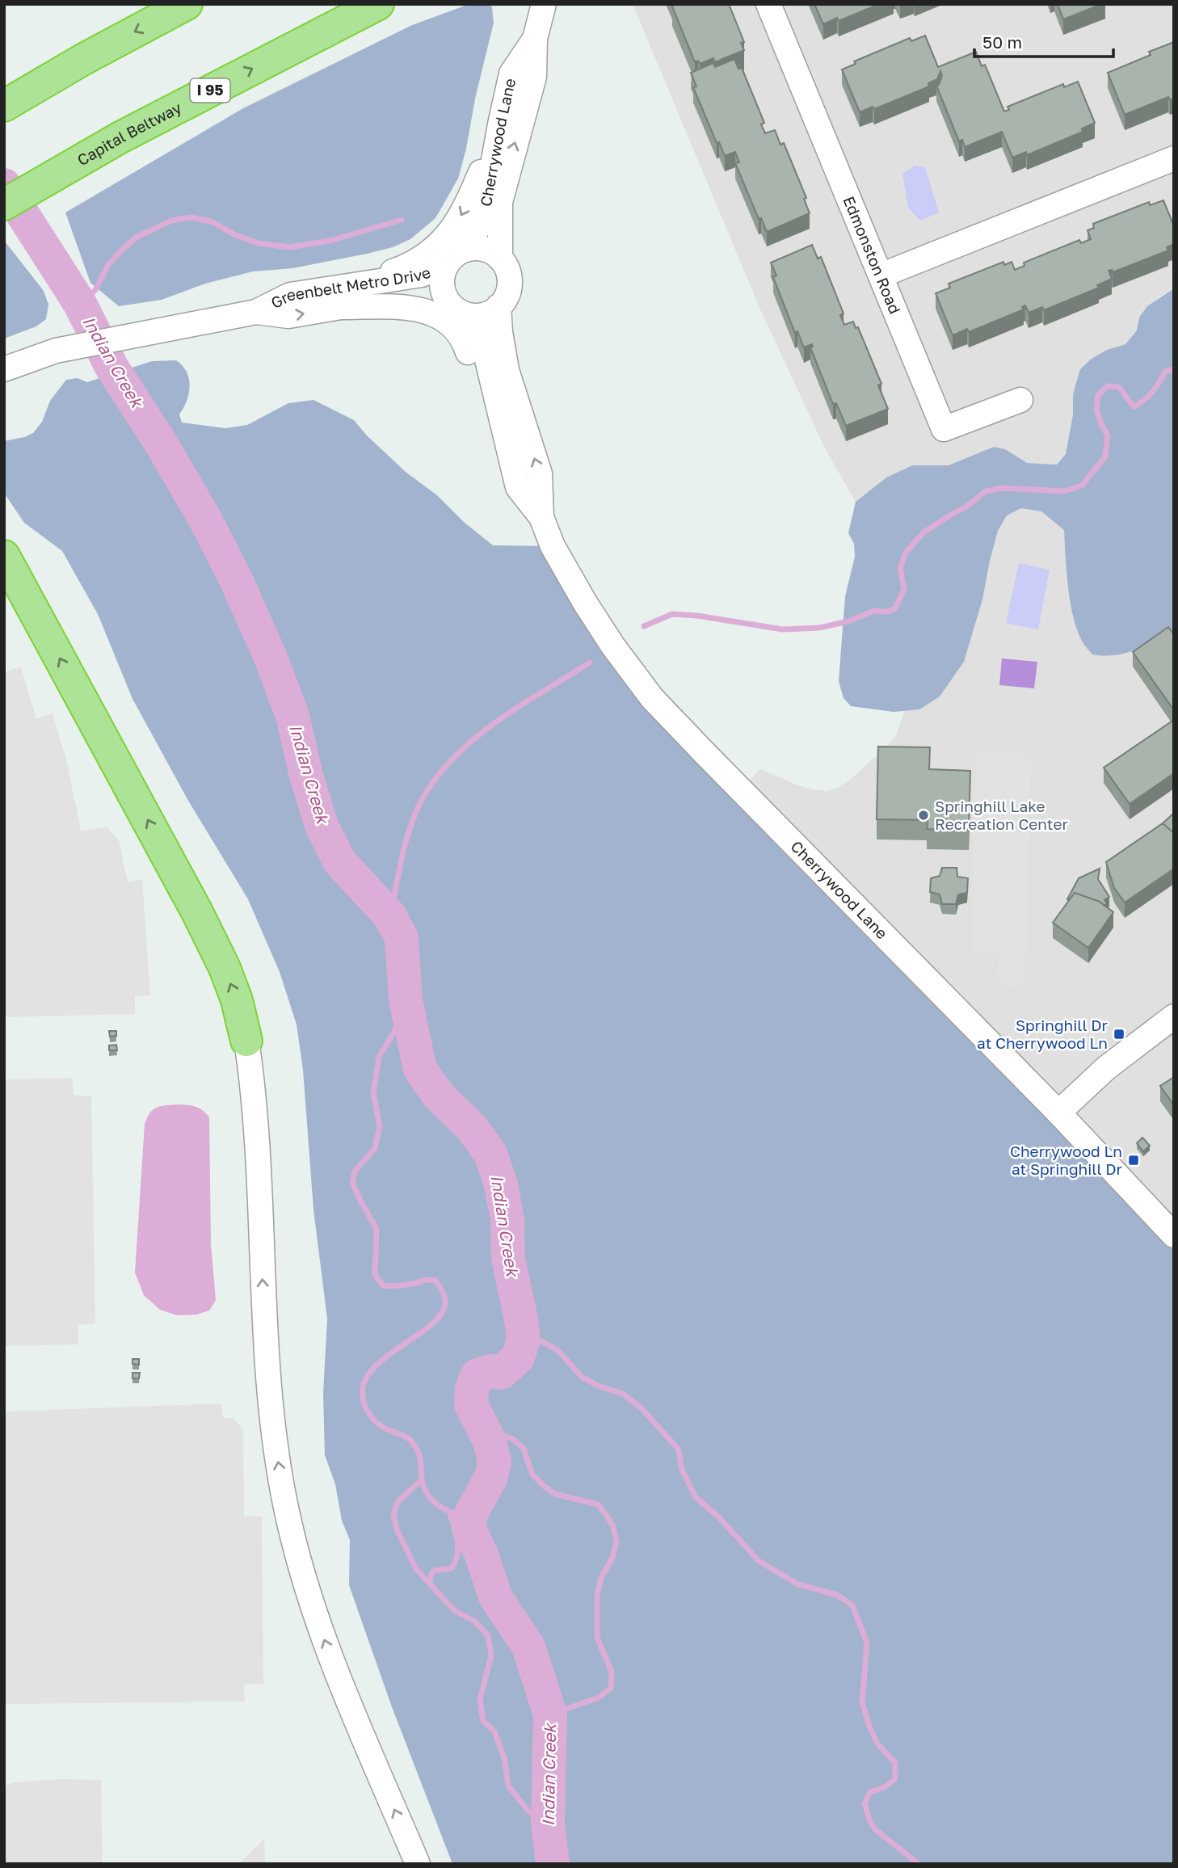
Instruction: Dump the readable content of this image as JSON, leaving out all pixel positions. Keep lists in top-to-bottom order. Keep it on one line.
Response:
{"streets":{"highway":["I 95","Capital Beltway"],"street":["Cherrywood Lane","Edmonston Road","Greenbelt Metro Drive"]},"crossings":[["Cherrywood Lane","Greenbelt Metro Drive"]],"water":["Indian Creek"],"places":{"other":["Springhill Lake Recreation Center"],"transit":["Springhill Dr at Cherrywood Ln","Cherrywood Ln at Springhill Dr"]},"scale_bar":"50 m"}
